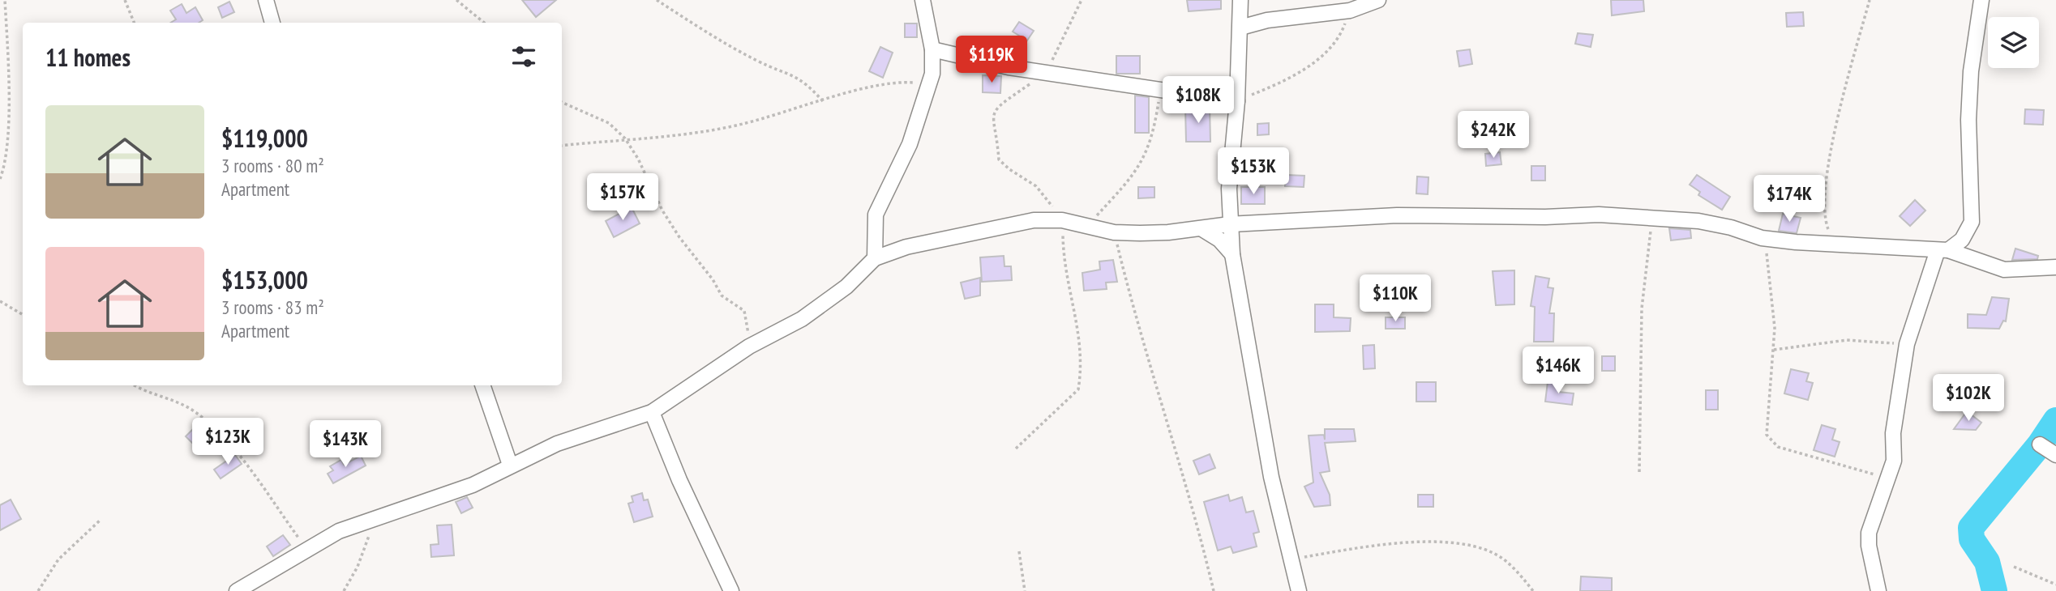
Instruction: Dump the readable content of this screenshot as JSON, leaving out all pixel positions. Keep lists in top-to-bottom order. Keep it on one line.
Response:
{"page":{"heading":"11 homes","price":["$119K","$108K","$242K","$153K","$157K","$174K","$110K","$146K","$102K","$123K","$143K"],"list":[{"name":"$119,000","note":"3 rooms · 80 m² · Apartment"},{"name":"$153,000","note":"3 rooms · 83 m² · Apartment"}]}}
